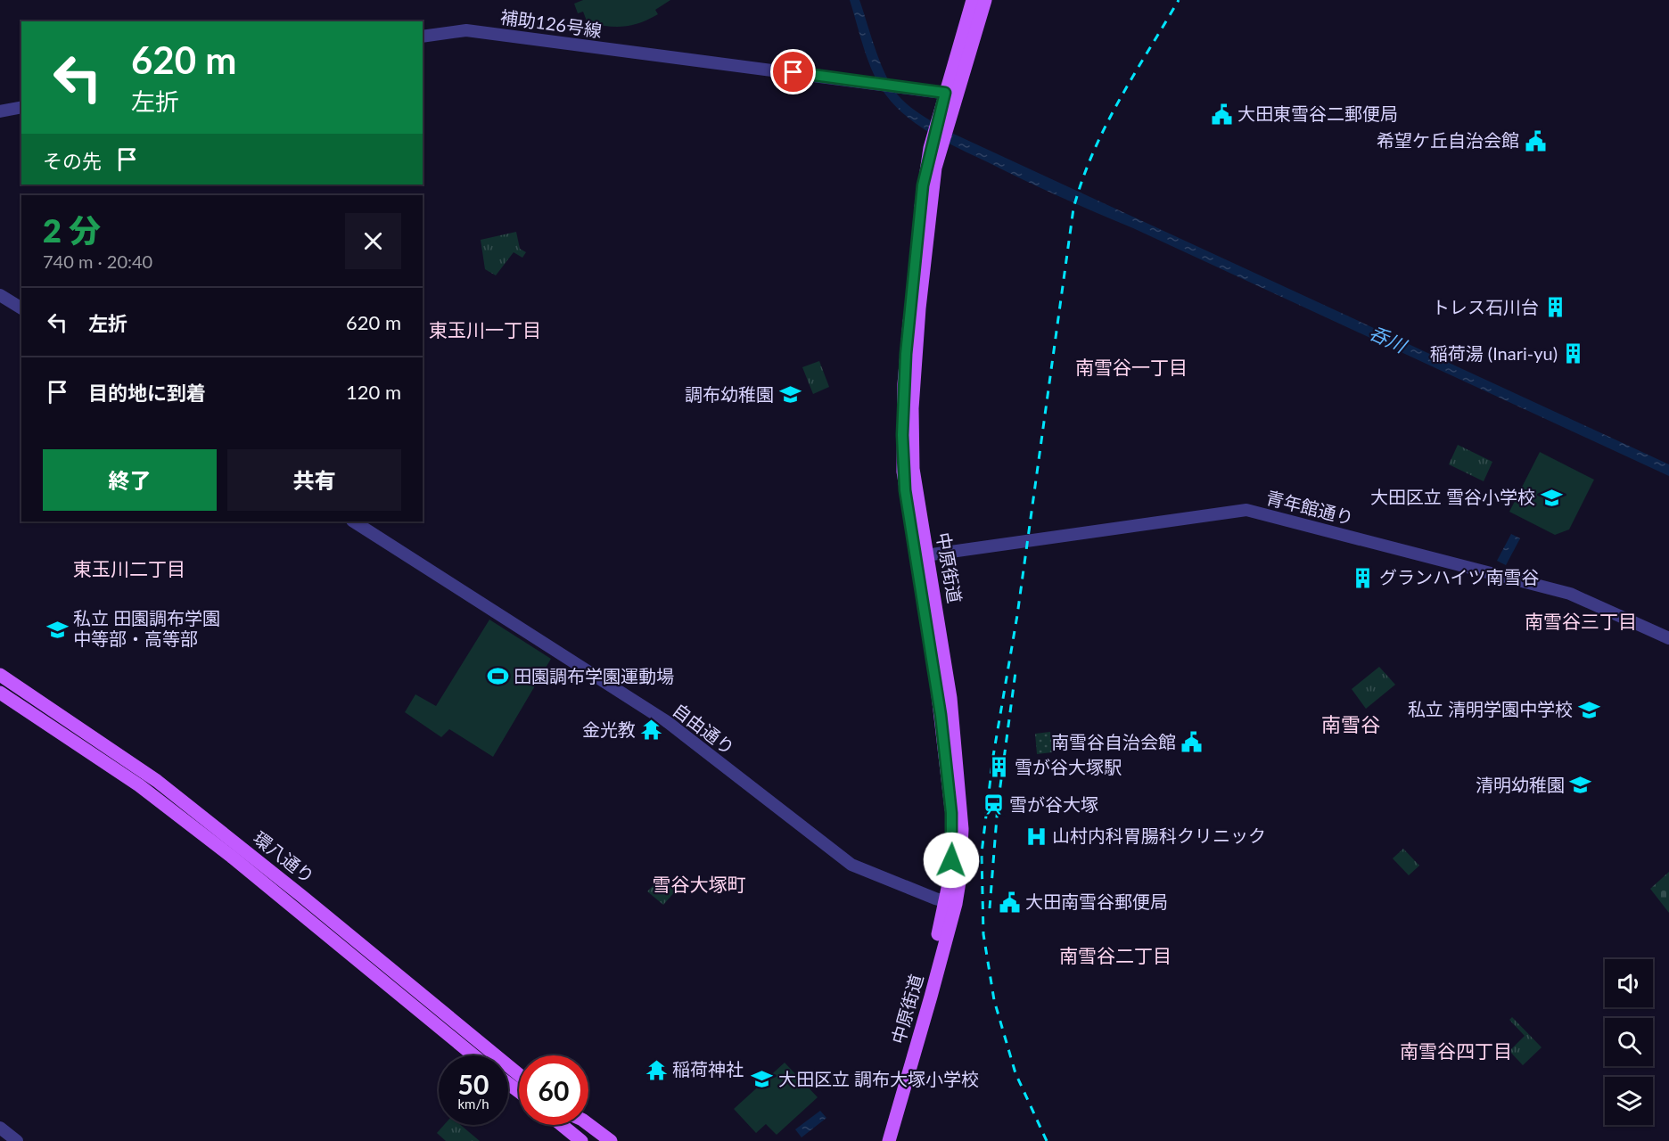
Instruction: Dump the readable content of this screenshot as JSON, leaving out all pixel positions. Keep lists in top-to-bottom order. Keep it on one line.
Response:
{"streets":{"main road":["中原街道","環八通り"],"street":["補助126号線","青年館通り","自由通り"]},"crossings":[["補助126号線","中原街道"],["青年館通り","中原街道"],["中原街道","自由通り"]],"districts":["東玉川一丁目","南雪谷一丁目","東玉川二丁目","南雪谷三丁目","南雪谷","雪谷大塚町","南雪谷二丁目","南雪谷四丁目"],"water":["呑川"],"places":{"public building":["大田東雪谷二郵便局","希望ケ丘自治会館","南雪谷自治会館","大田南雪谷郵便局"],"building":["トレス石川台","稲荷湯 (Inari-yu)","グランハイツ南雪谷","雪が谷大塚駅"],"school or university":["調布幼稚園","大田区立 雪谷小学校","私立 田園調布学園 中等部・高等部","私立 清明学園中学校","清明幼稚園","大田区立 調布大塚小学校"],"sports":["田園調布学園運動場"],"temple":["金光教","稲荷神社"],"station":["雪が谷大塚"],"hospital":["山村内科胃腸科クリニック"]},"page":{"turn":["620 m","左折"],"then":"その先","heading":["2 分","740 m · 20:40"],"list":[{"name":"左折","value":"620 m"},{"name":"目的地に到着","value":"120 m"}],"buttons":["終了","共有"],"speed":"50 km/h","limit":"60"}}
